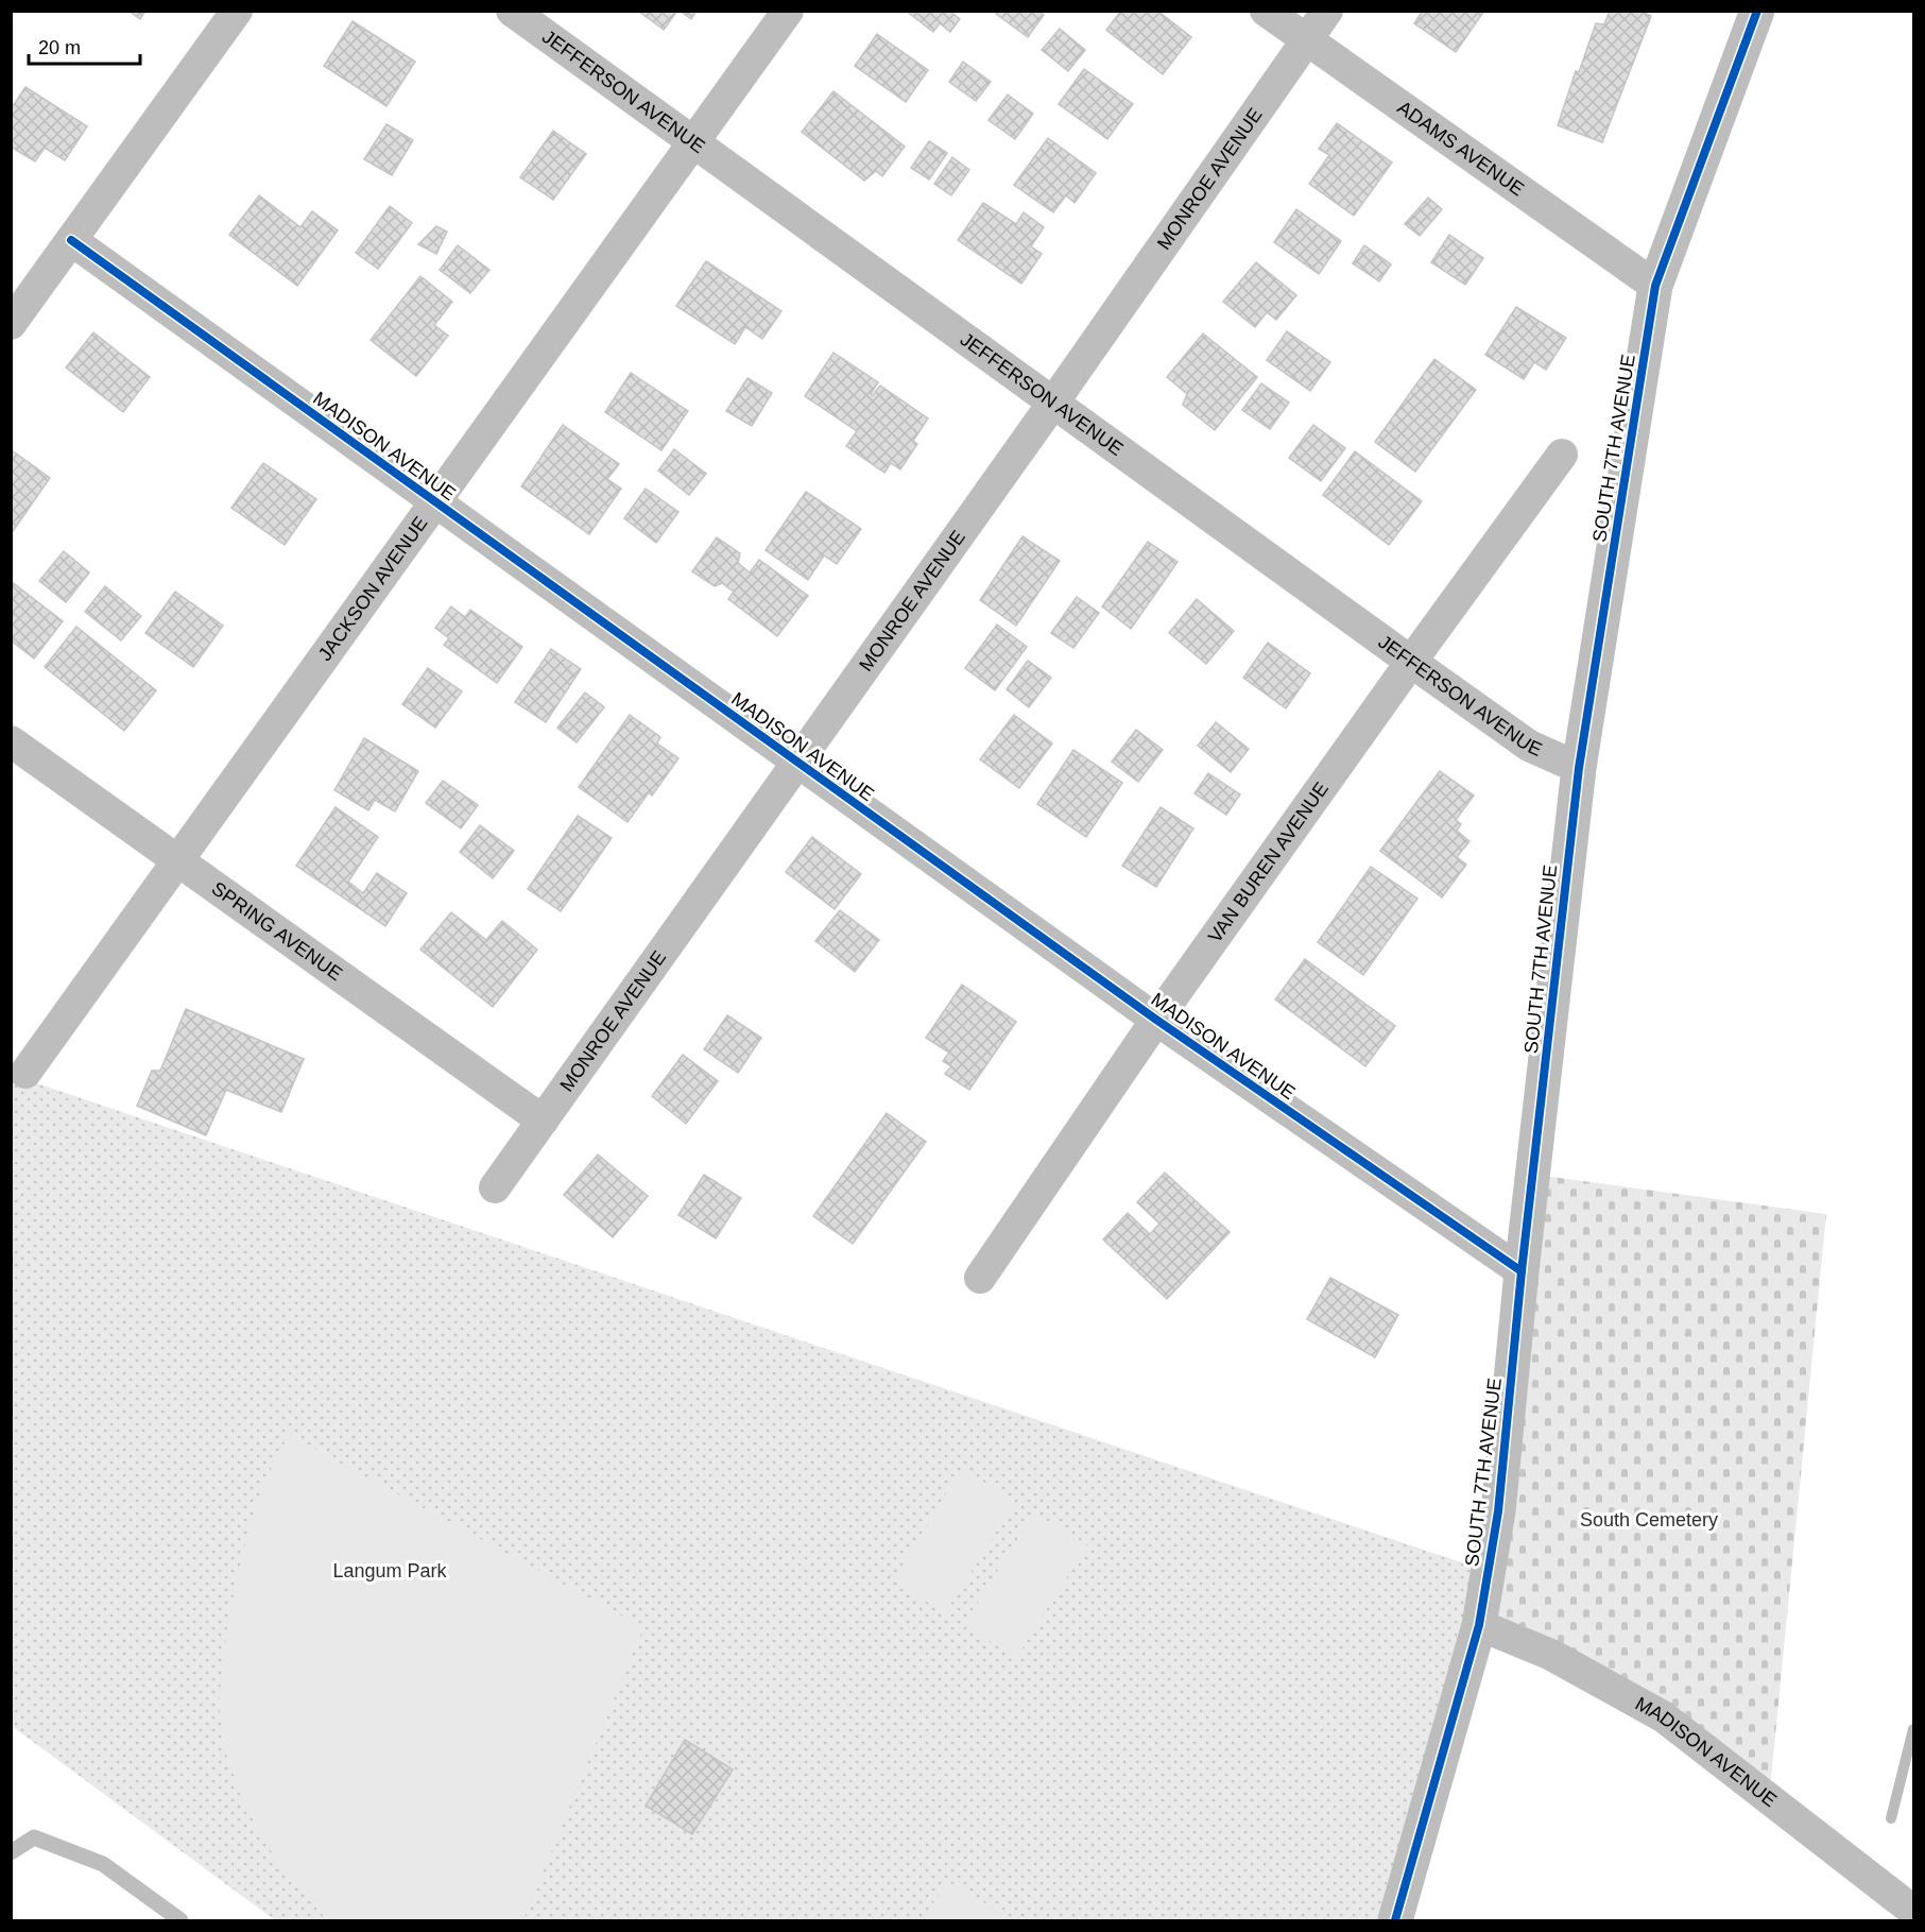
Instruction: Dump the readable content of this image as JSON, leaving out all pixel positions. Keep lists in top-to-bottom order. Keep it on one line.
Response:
{"streets":{"street":["JEFFERSON AVENUE","ADAMS AVENUE","MONROE AVENUE","MADISON AVENUE","SOUTH 7TH AVENUE","JACKSON AVENUE","VAN BUREN AVENUE","SPRING AVENUE"]},"crossings":[["JEFFERSON AVENUE","MONROE AVENUE"],["JEFFERSON AVENUE","SOUTH 7TH AVENUE"],["JEFFERSON AVENUE","JACKSON AVENUE"],["JEFFERSON AVENUE","VAN BUREN AVENUE"],["ADAMS AVENUE","MONROE AVENUE"],["ADAMS AVENUE","SOUTH 7TH AVENUE"],["MONROE AVENUE","MADISON AVENUE"],["MONROE AVENUE","SPRING AVENUE"],["MADISON AVENUE","SOUTH 7TH AVENUE"],["MADISON AVENUE","JACKSON AVENUE"],["MADISON AVENUE","VAN BUREN AVENUE"],["JACKSON AVENUE","SPRING AVENUE"]],"parks":["South Cemetery","Langum Park"],"scale_bar":"20 m"}
